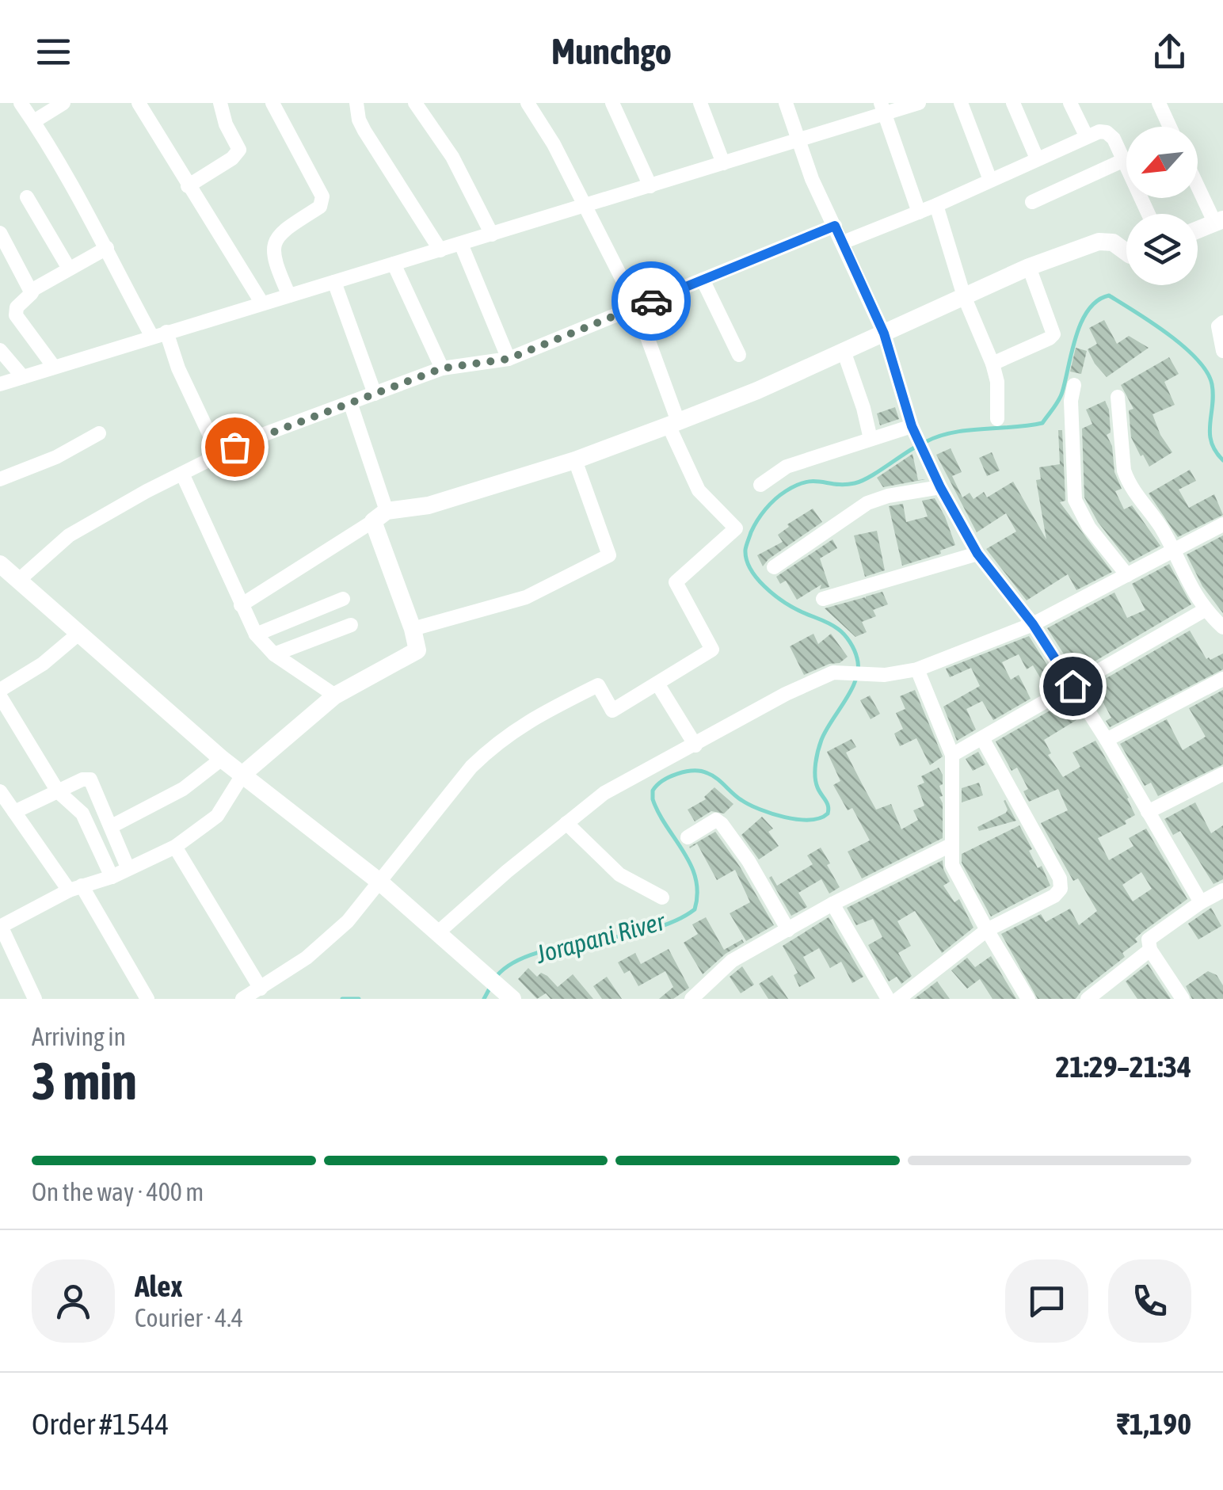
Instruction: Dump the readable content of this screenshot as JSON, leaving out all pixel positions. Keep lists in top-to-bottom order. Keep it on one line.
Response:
{"water":["Jorapani River"],"north":"bottom left","page":{"header":"Munchgo","heading":["3 min","Arriving in","21:29–21:34"],"panel":["Alex","Courier · 4.4","Order #1544","₹1,190"],"bar":"On the way · 400 m"}}
